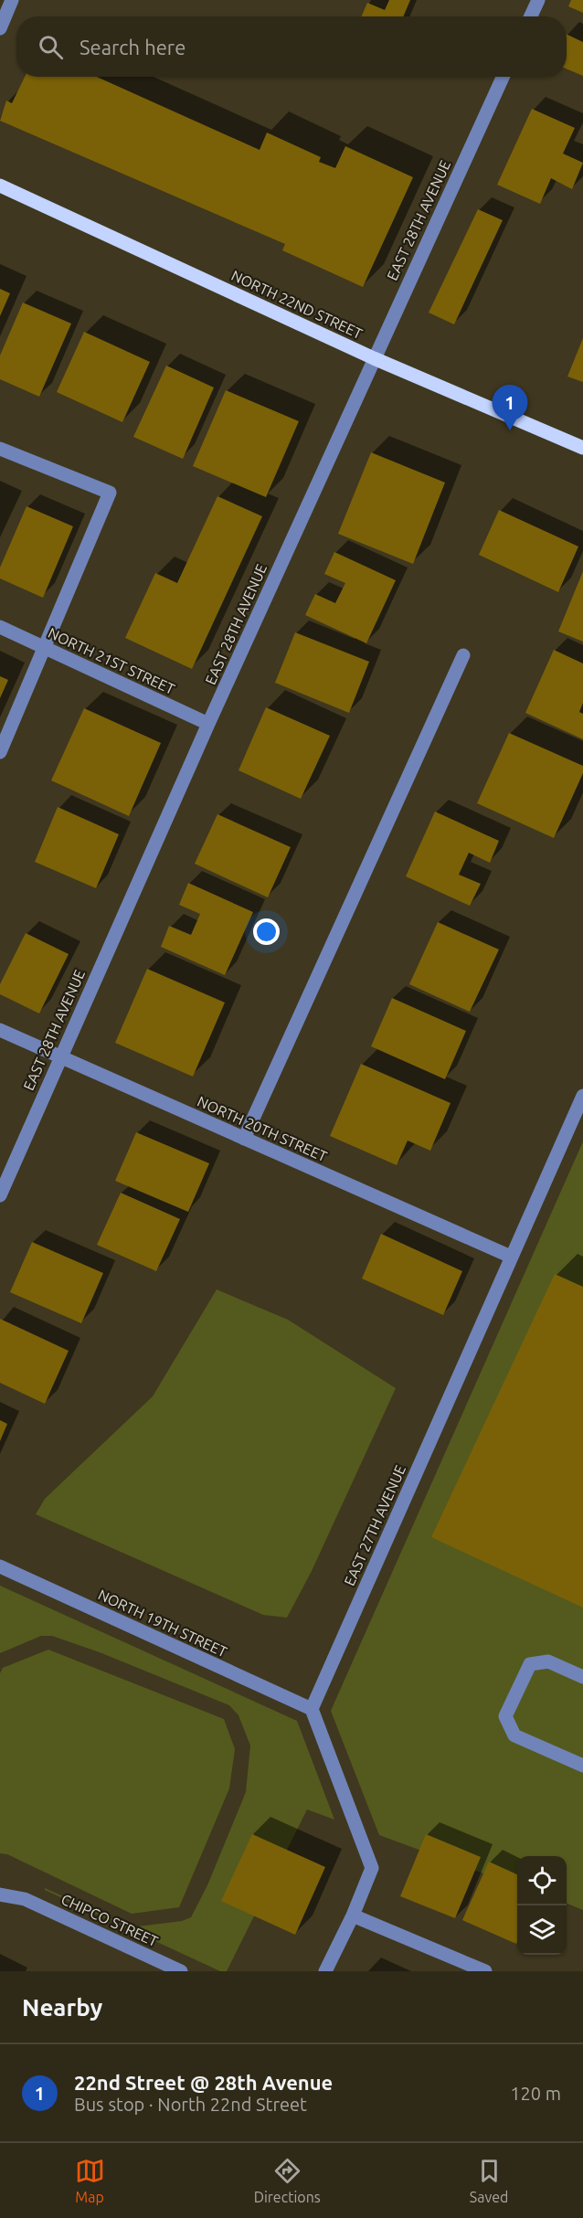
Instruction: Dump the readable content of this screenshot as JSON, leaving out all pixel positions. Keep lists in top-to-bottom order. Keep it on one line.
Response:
{"streets":{"main road":["NORTH 22ND STREET"],"street":["EAST 28TH AVENUE","NORTH 21ST STREET","NORTH 20TH STREET","EAST 27TH AVENUE","NORTH 19TH STREET","CHIPCO STREET"]},"crossings":[["EAST 28TH AVENUE","NORTH 22ND STREET"],["EAST 28TH AVENUE","NORTH 21ST STREET"],["EAST 28TH AVENUE","NORTH 20TH STREET"],["NORTH 20TH STREET","EAST 27TH AVENUE"],["EAST 27TH AVENUE","NORTH 19TH STREET"]],"page":{"search":"Search here","pins":"1","heading":"Nearby","list":[{"mark":"1","name":"22nd Street @ 28th Avenue","note":"Bus stop · North 22nd Street","value":"120 m"}],"nav":["Map","Directions","Saved"]}}
